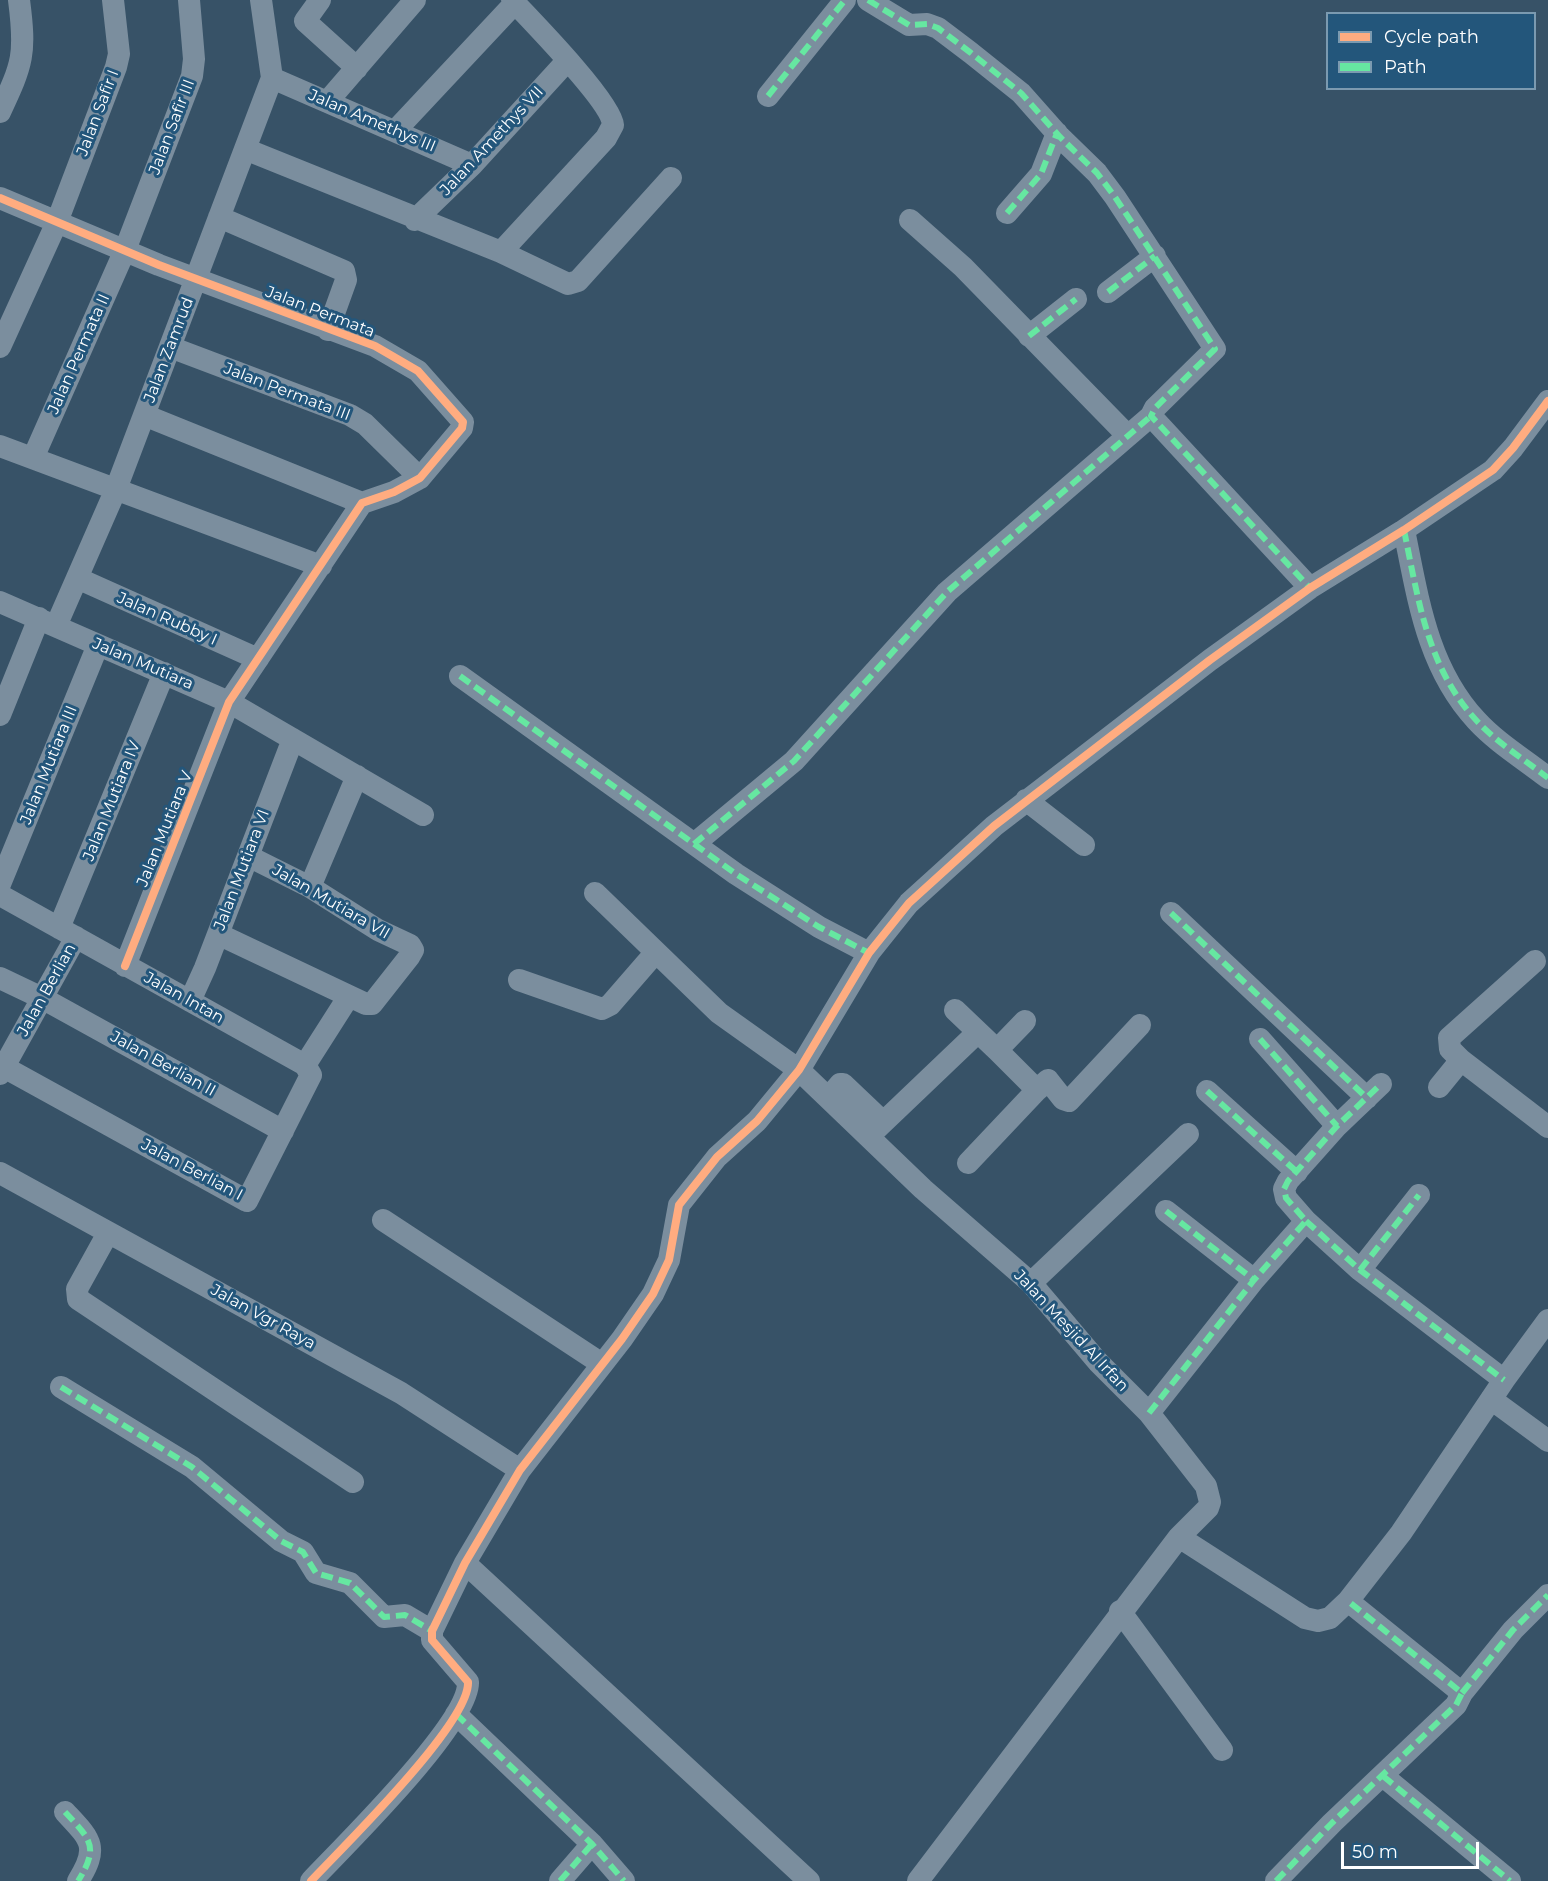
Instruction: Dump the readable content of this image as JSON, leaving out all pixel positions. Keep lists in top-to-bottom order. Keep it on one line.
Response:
{"streets":{"street":["Jalan Safir I","Jalan Amethys III","Jalan Safir III","Jalan Amethys VII","Jalan Permata","Jalan Zamrud","Jalan Permata II","Jalan Permata III","Jalan Rubby I","Jalan Mutiara","Jalan Mutiara III","Jalan Mutiara IV","Jalan Mutiara V","Jalan Mutiara VI","Jalan Mutiara VII","Jalan Berlian","Jalan Intan","Jalan Berlian II","Jalan Berlian I","Jalan Vgr Raya","Jalan Mesjid Al Irfan"]},"crossings":[["Jalan Safir I","Jalan Permata"],["Jalan Amethys III","Jalan Amethys VII"],["Jalan Amethys III","Jalan Zamrud"],["Jalan Safir III","Jalan Permata"],["Jalan Safir III","Jalan Permata II"],["Jalan Permata","Jalan Zamrud"],["Jalan Permata","Jalan Permata II"],["Jalan Permata","Jalan Permata III"],["Jalan Zamrud","Jalan Permata III"],["Jalan Zamrud","Jalan Rubby I"],["Jalan Zamrud","Jalan Mutiara"],["Jalan Mutiara","Jalan Mutiara III"],["Jalan Mutiara","Jalan Mutiara IV"],["Jalan Mutiara","Jalan Mutiara V"],["Jalan Mutiara","Jalan Mutiara VI"],["Jalan Mutiara IV","Jalan Berlian"],["Jalan Mutiara IV","Jalan Intan"],["Jalan Mutiara V","Jalan Intan"],["Jalan Mutiara VI","Jalan Mutiara VII"],["Jalan Mutiara VI","Jalan Intan"],["Jalan Berlian","Jalan Intan"],["Jalan Berlian","Jalan Berlian II"],["Jalan Berlian","Jalan Berlian I"],["Jalan Intan","Jalan Berlian I"],["Jalan Berlian II","Jalan Berlian I"]],"legend":["Cycle path","Path"],"scale_bar":"50 m"}
